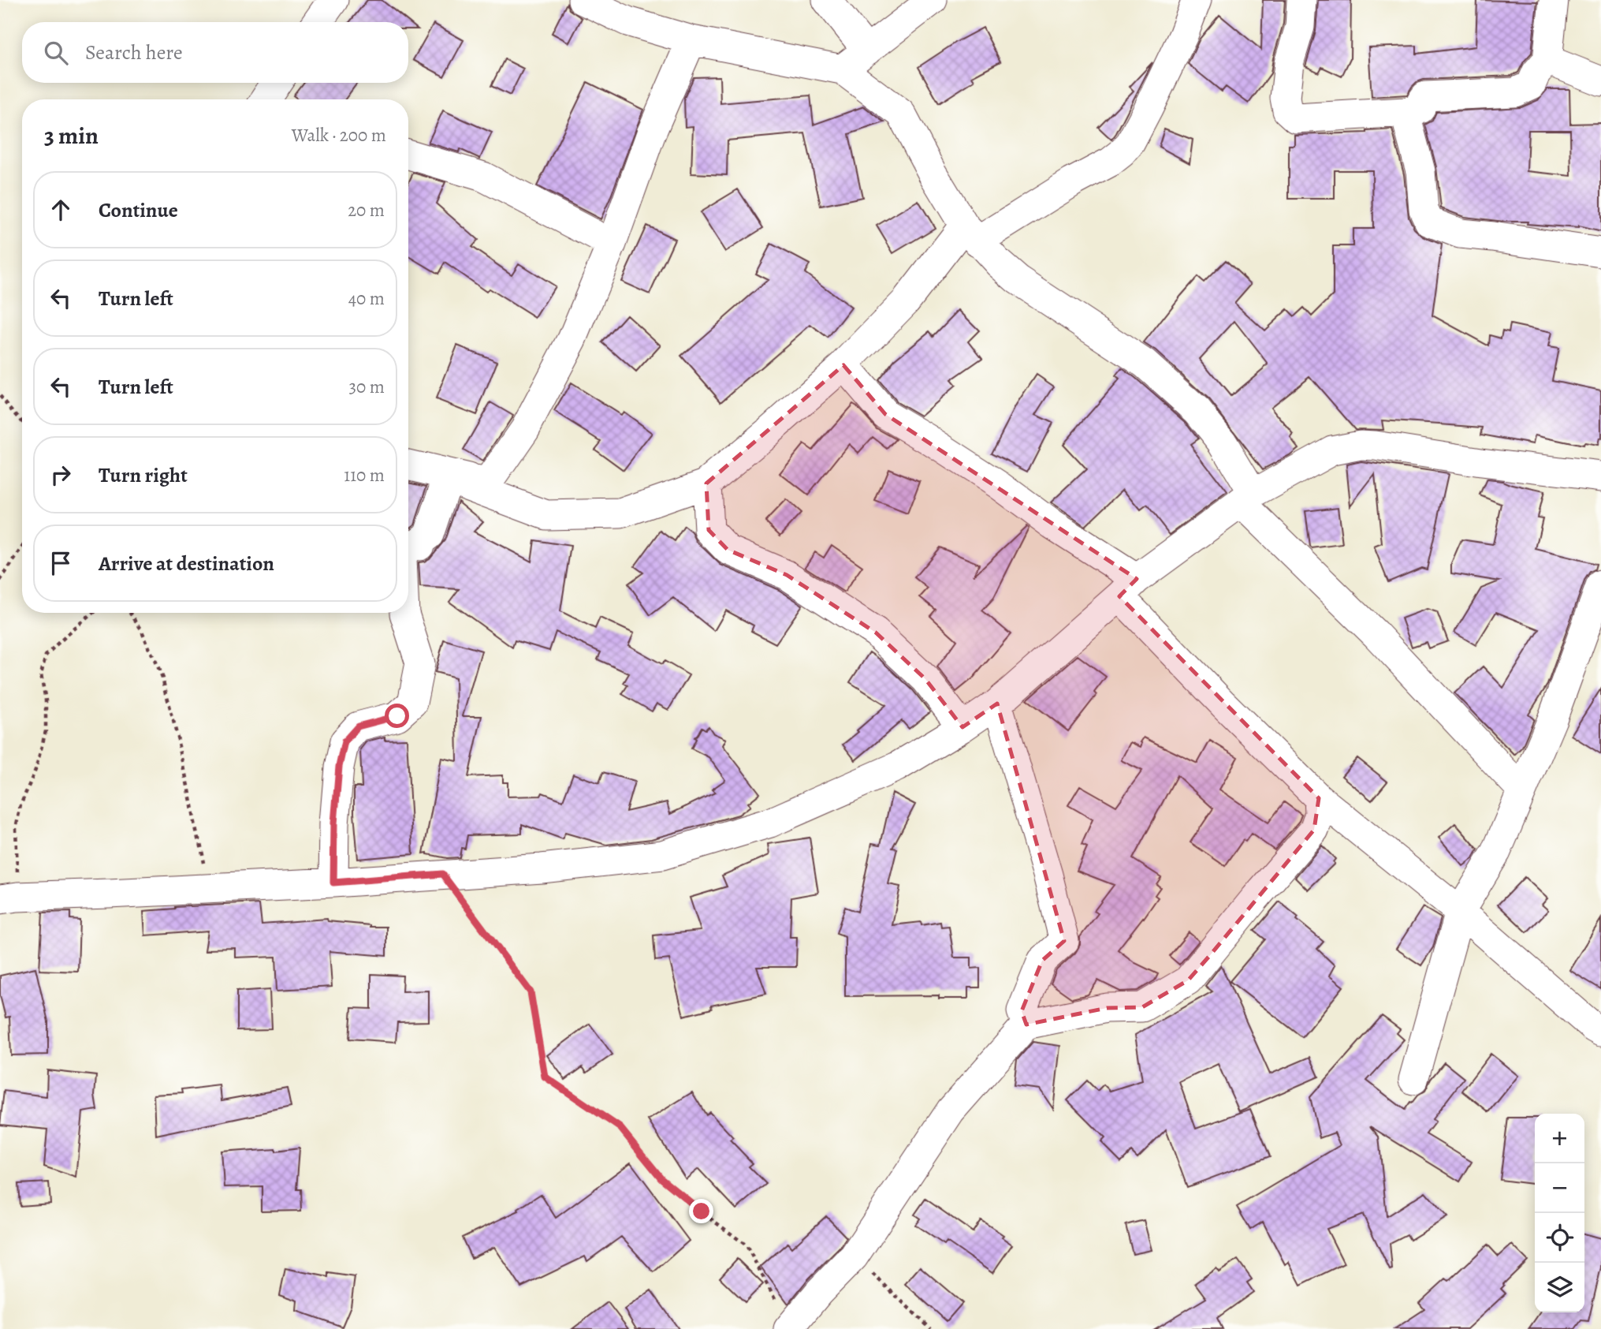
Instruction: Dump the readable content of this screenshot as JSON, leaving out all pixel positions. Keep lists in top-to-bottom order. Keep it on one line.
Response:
{"page":{"search":"Search here","heading":["3 min","Walk · 200 m"],"list":[["Continue","20 m"],["Turn left","40 m"],["Turn left","30 m"],["Turn right","110 m"],"Arrive at destination"],"map_buttons":["+","−"]}}
